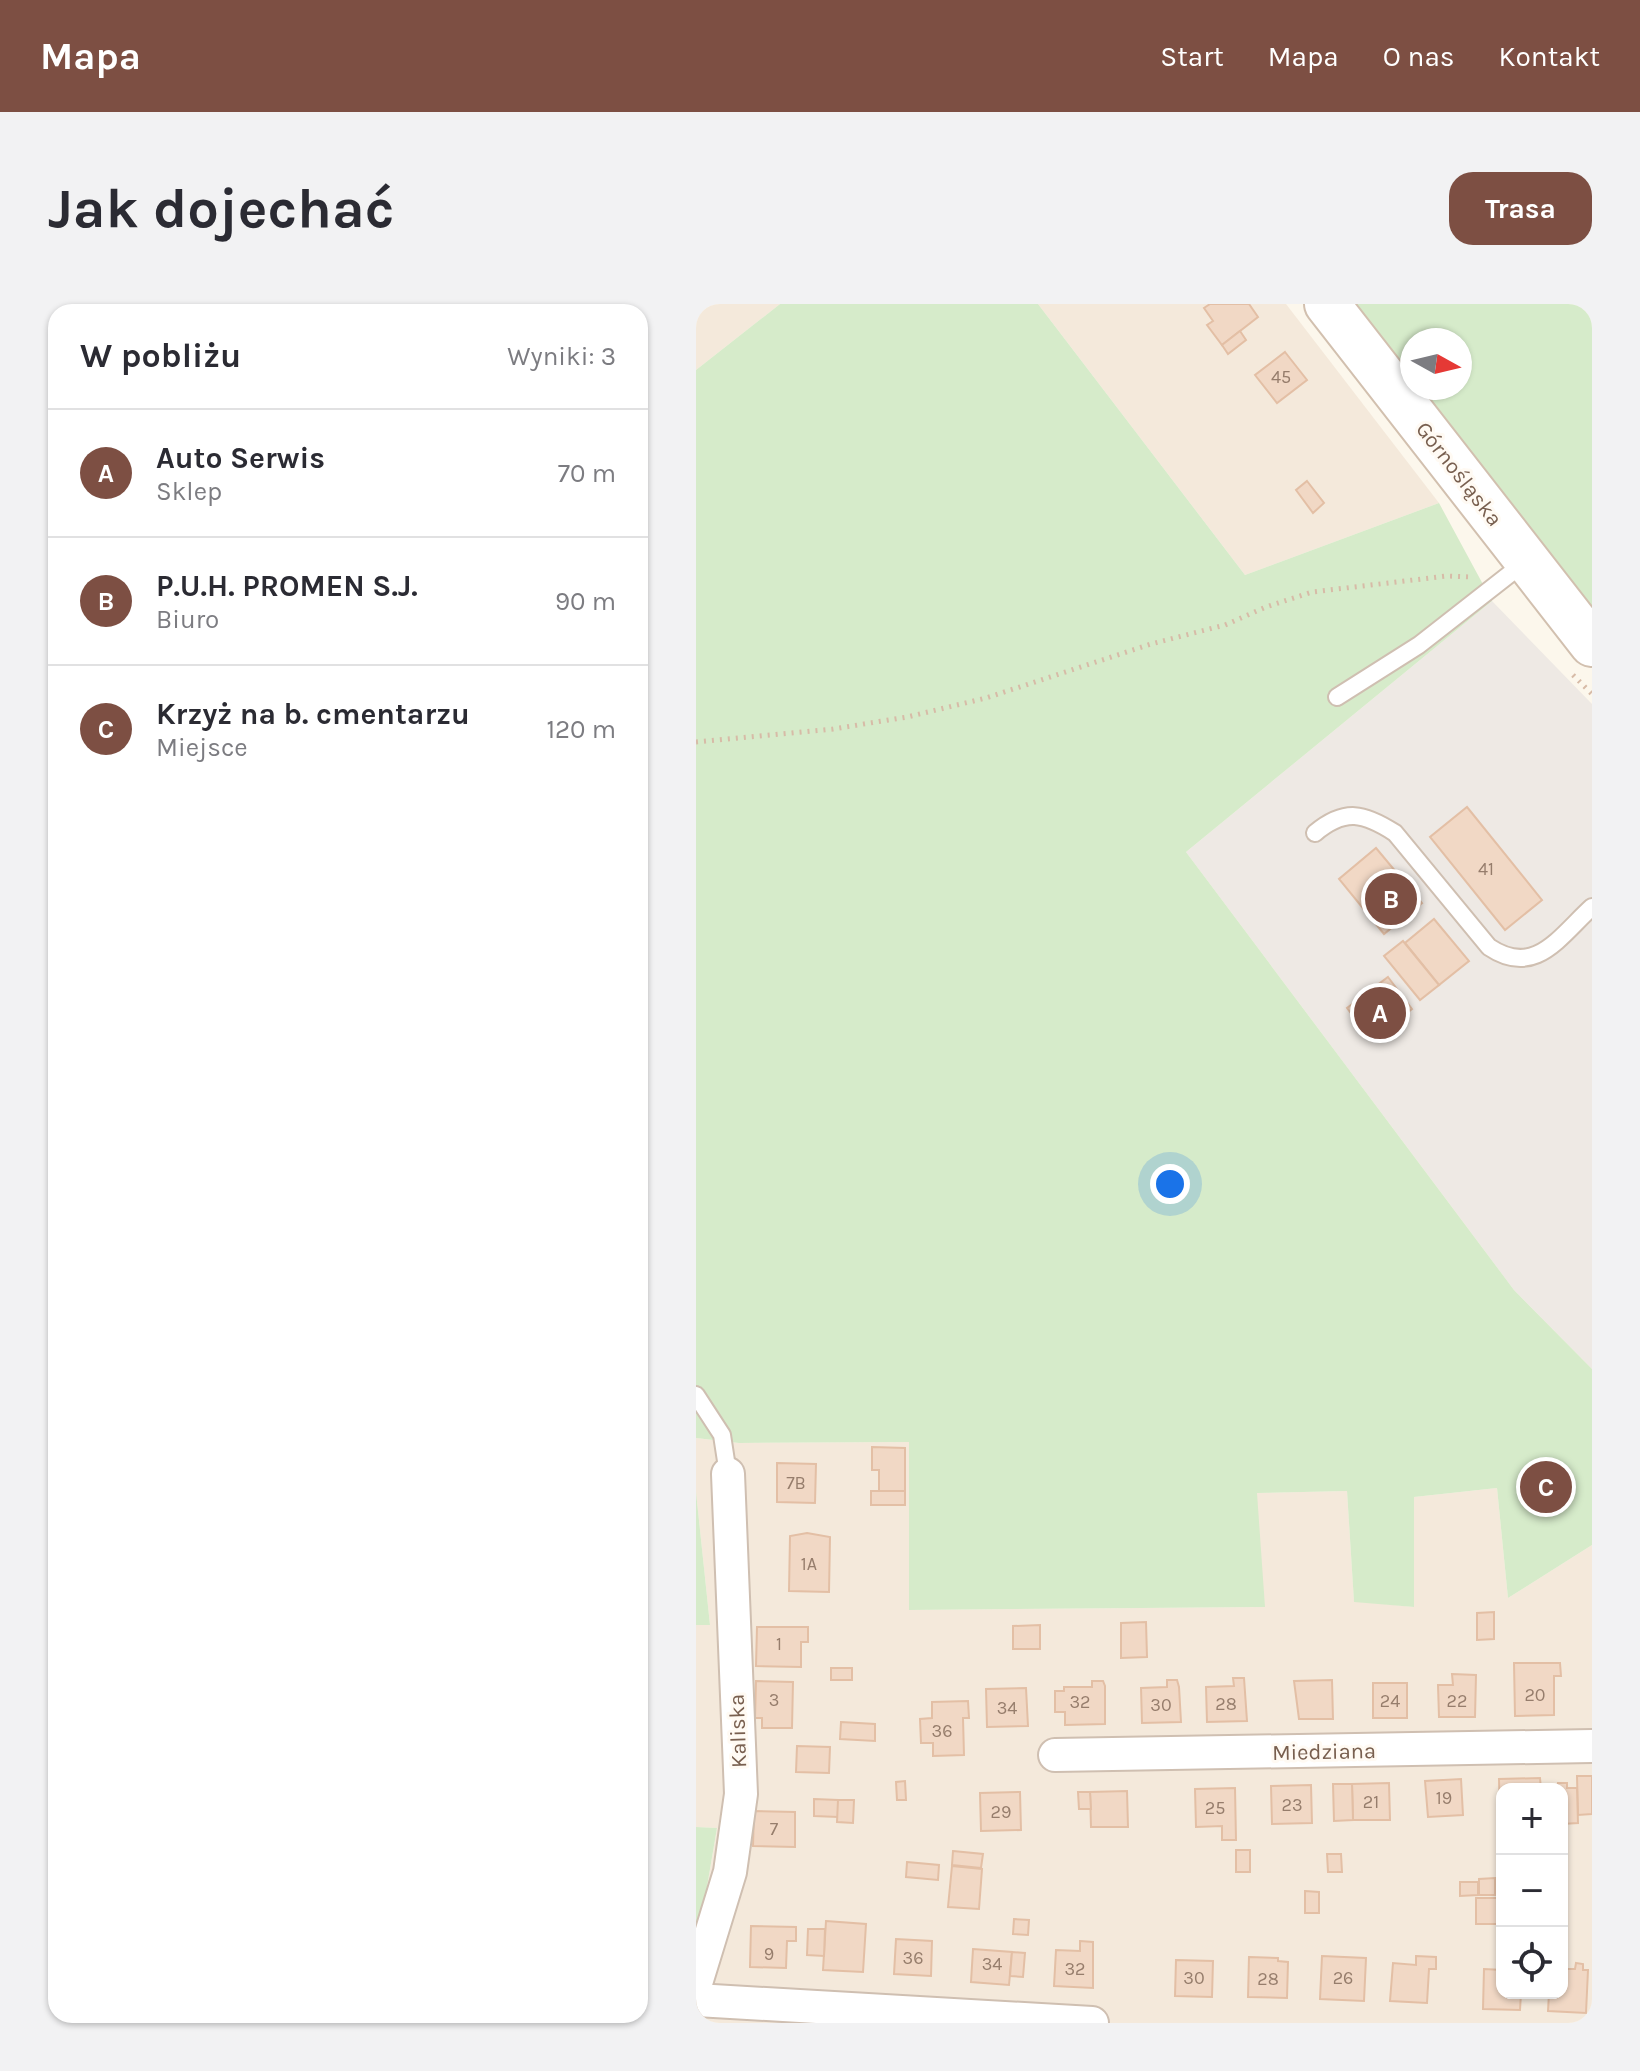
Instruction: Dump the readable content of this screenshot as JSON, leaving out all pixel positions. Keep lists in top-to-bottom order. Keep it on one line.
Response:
{"streets":{"street":["Górnośląska","Kaliska","Miedziana"]},"house_numbers":["45","41","7B","1A","1","20","3","24","22","32","28","30","34","36","19","21","23","25","29","7","9","36","34","32","30","26","28"],"north":"right","page":{"header":"Mapa","nav":["Start","Mapa","O nas","Kontakt"],"buttons":"Trasa","title":"Jak dojechać","heading":["W pobliżu","Wyniki: 3"],"list":[{"mark":"A","name":"Auto Serwis","note":"Sklep","value":"70 m"},{"mark":"B","name":"P.U.H. PROMEN S.J.","note":"Biuro","value":"90 m"},{"mark":"C","name":"Krzyż na b. cmentarzu","note":"Miejsce","value":"120 m"}],"pins":["B","A","C"],"map_buttons":["+","−"]}}
